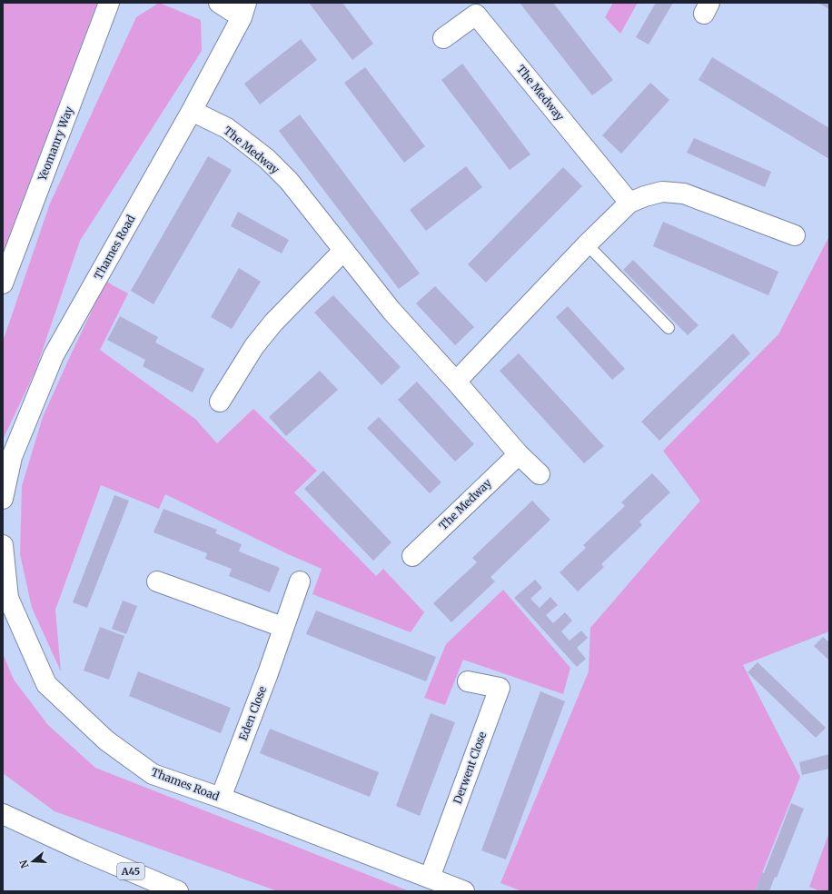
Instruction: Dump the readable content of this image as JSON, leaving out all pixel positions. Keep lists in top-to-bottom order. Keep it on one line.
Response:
{"streets":{"main road":["The Medway","Yeomanry Way","Thames Road","Eden Close","Derwent Close","A45"]},"crossings":[["The Medway","Thames Road"],["Thames Road","Eden Close"],["Thames Road","Derwent Close"]],"north":"left"}
